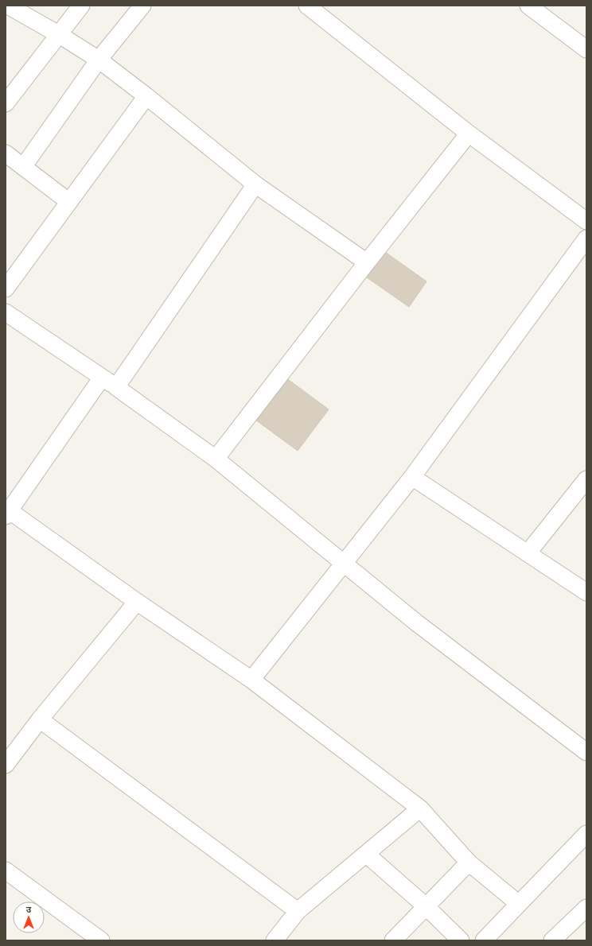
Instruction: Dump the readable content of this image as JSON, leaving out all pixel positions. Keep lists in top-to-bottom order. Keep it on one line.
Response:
{"north":"top"}
